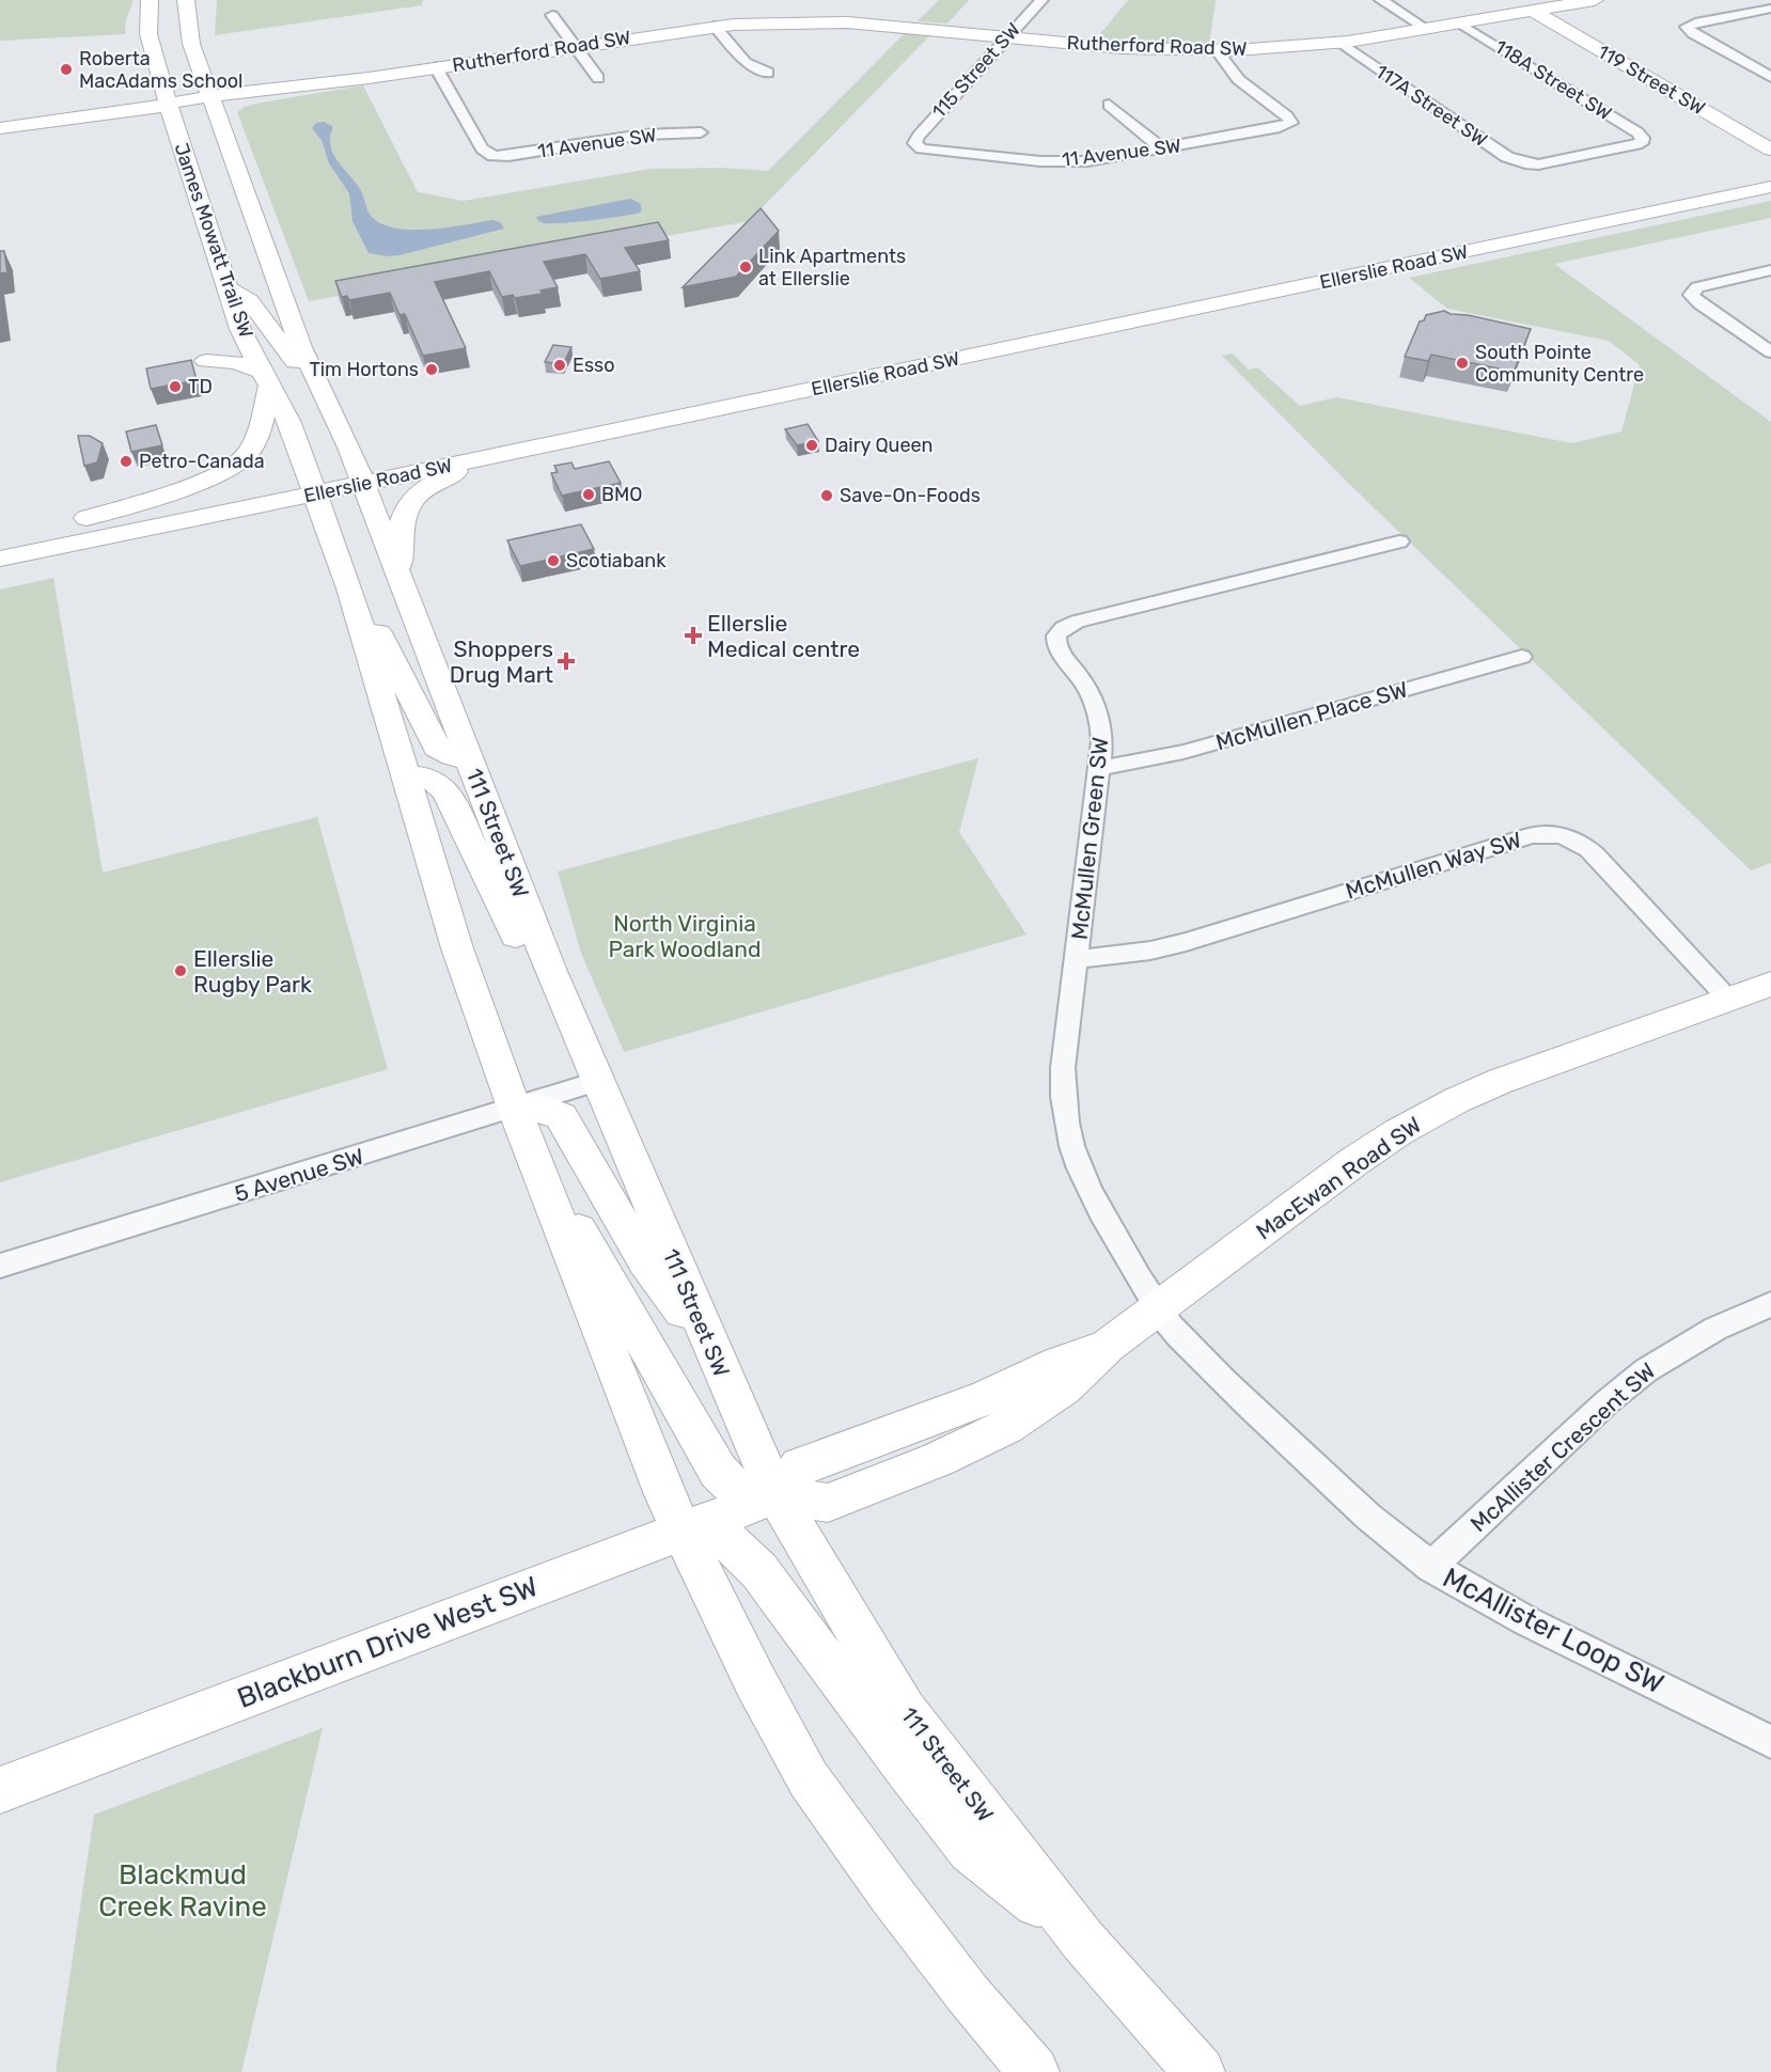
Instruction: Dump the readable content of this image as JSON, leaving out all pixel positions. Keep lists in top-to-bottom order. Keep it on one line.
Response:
{"streets":{"main road":["Rutherford Road SW","119 Street SW","James Mowatt Trail SW","Ellerslie Road SW","111 Street SW","MacEwan Road SW","Blackburn Drive West SW"],"street":["115 Street SW","118A Street SW","117A Street SW","11 Avenue SW","McMullen Place SW","McMullen Green SW","McMullen Way SW","5 Avenue SW","McAllister Crescent SW","McAllister Loop SW"]},"crossings":[["Rutherford Road SW","115 Street SW"],["Rutherford Road SW","118A Street SW"],["Rutherford Road SW","119 Street SW"],["Rutherford Road SW","117A Street SW"],["Rutherford Road SW","11 Avenue SW"],["Rutherford Road SW","James Mowatt Trail SW"],["115 Street SW","11 Avenue SW"],["118A Street SW","117A Street SW"],["James Mowatt Trail SW","Ellerslie Road SW"],["James Mowatt Trail SW","111 Street SW"],["Ellerslie Road SW","111 Street SW"],["McMullen Place SW","McMullen Green SW"],["111 Street SW","5 Avenue SW"],["111 Street SW","MacEwan Road SW"],["111 Street SW","Blackburn Drive West SW"],["McMullen Green SW","McMullen Way SW"],["McMullen Green SW","MacEwan Road SW"],["McMullen Green SW","McAllister Loop SW"],["McMullen Way SW","MacEwan Road SW"],["MacEwan Road SW","McAllister Loop SW"],["MacEwan Road SW","Blackburn Drive West SW"],["McAllister Crescent SW","McAllister Loop SW"]],"parks":["North Virginia Park Woodland","Blackmud Creek Ravine"],"places":{"other":["Roberta MacAdams School","Link Apartments at Ellerslie","South Pointe Community Centre","Esso","Tim Hortons","TD","Dairy Queen","Petro-Canada","BMO","Save-On-Foods","Scotiabank","Ellerslie Rugby Park"],"health":["Ellerslie Medical centre","Shoppers Drug Mart"]}}
